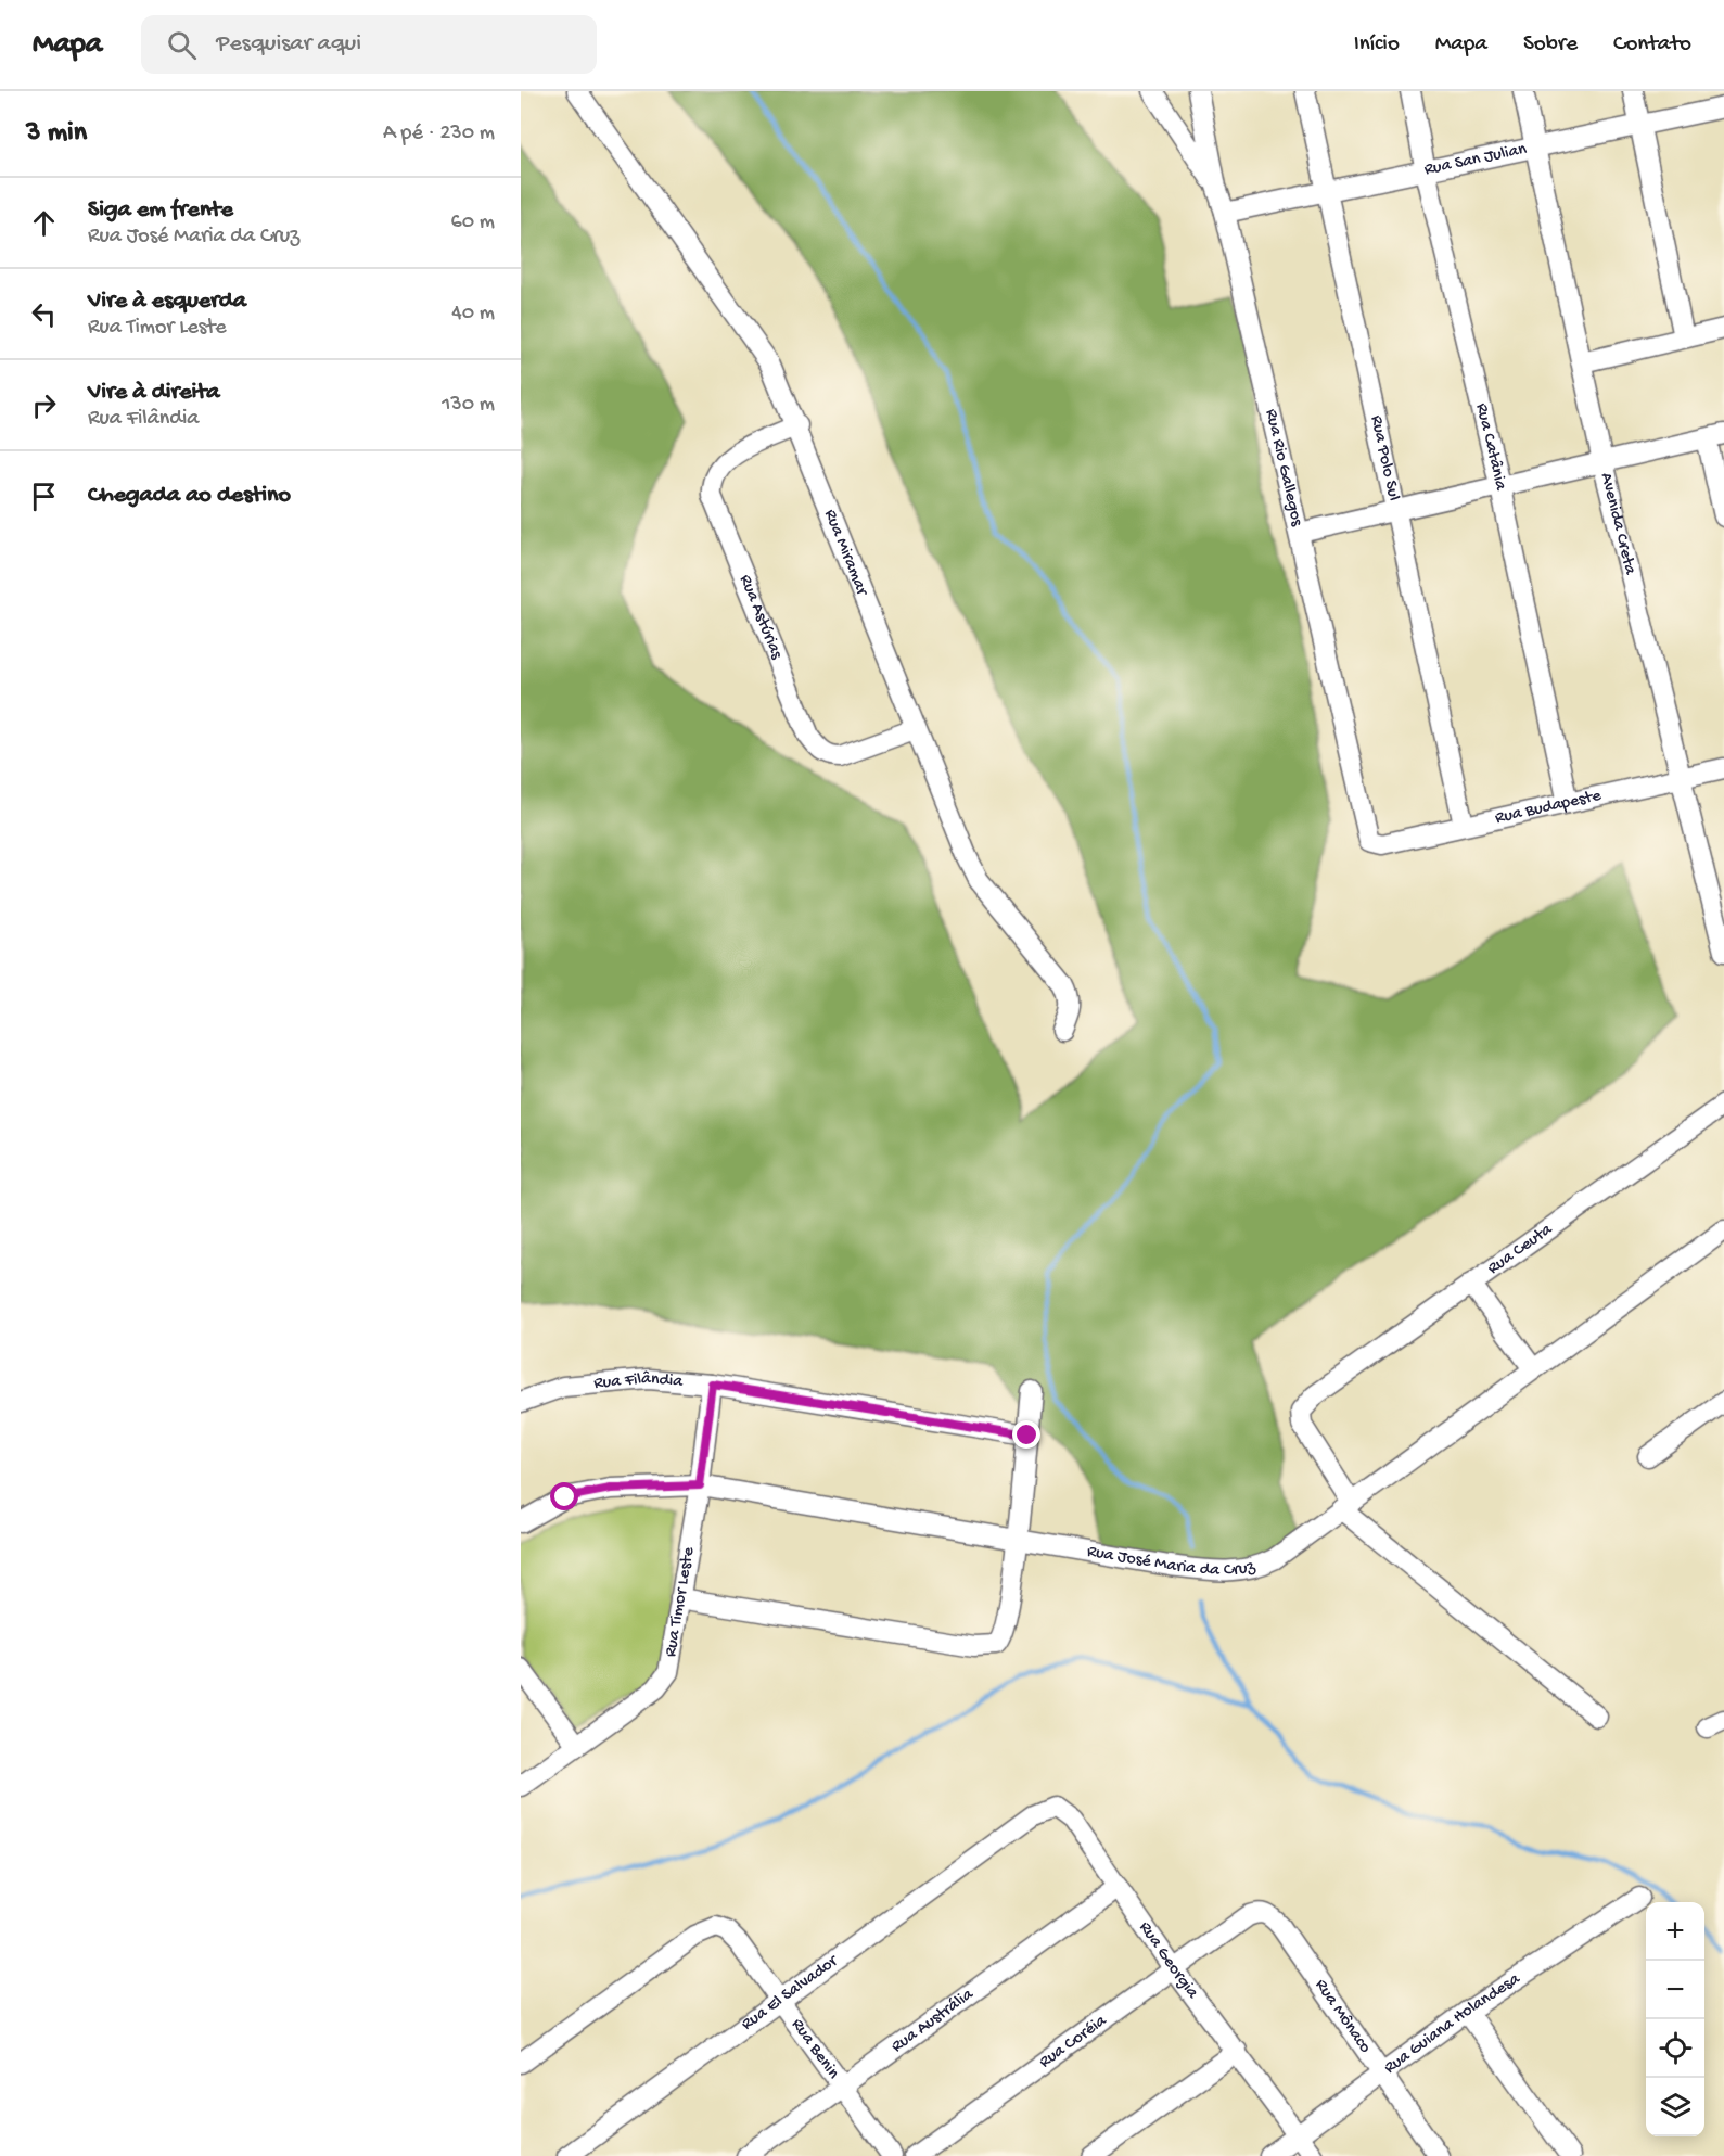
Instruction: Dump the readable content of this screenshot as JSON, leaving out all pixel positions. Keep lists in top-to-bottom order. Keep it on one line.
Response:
{"streets":{"street":["Rua San Julian","Rua Catânia","Rua Polo Sul","Rua Rio Gallegos","Avenida Creta","Rua Miramar","Rua Astúrias","Rua Budapeste","Rua Ceuta","Rua Filândia","Rua José Maria da Cruz","Rua Timor Leste","Rua Georgia","Rua El Salvador","Rua Mônaco","Rua Austrália","Rua Guiana Holandesa","Rua Coréia","Rua Benin"]},"crossings":[["Rua San Julian","Rua Catânia"],["Rua San Julian","Rua Polo Sul"],["Rua San Julian","Rua Rio Gallegos"],["Rua San Julian","Avenida Creta"],["Rua Catânia","Rua Budapeste"],["Rua Polo Sul","Rua Budapeste"],["Rua Rio Gallegos","Rua Budapeste"],["Avenida Creta","Rua Budapeste"],["Rua Miramar","Rua Astúrias"],["Rua Ceuta","Rua José Maria da Cruz"],["Rua Filândia","Rua Timor Leste"],["Rua José Maria da Cruz","Rua Timor Leste"],["Rua Georgia","Rua El Salvador"],["Rua Georgia","Rua Austrália"],["Rua Georgia","Rua Guiana Holandesa"],["Rua Georgia","Rua Coréia"],["Rua El Salvador","Rua Benin"],["Rua Mônaco","Rua Guiana Holandesa"],["Rua Mônaco","Rua Coréia"],["Rua Austrália","Rua Benin"]],"page":{"header":"Mapa","search":"Pesquisar aqui","nav":["Início","Mapa","Sobre","Contato"],"heading":["3 min","A pé · 230 m"],"list":[["Siga em frente","Rua José Maria da Cruz","60 m"],["Vire à esquerda","Rua Timor Leste","40 m"],["Vire à direita","Rua Filândia","130 m"],"Chegada ao destino"],"map_buttons":["+","−"]}}
